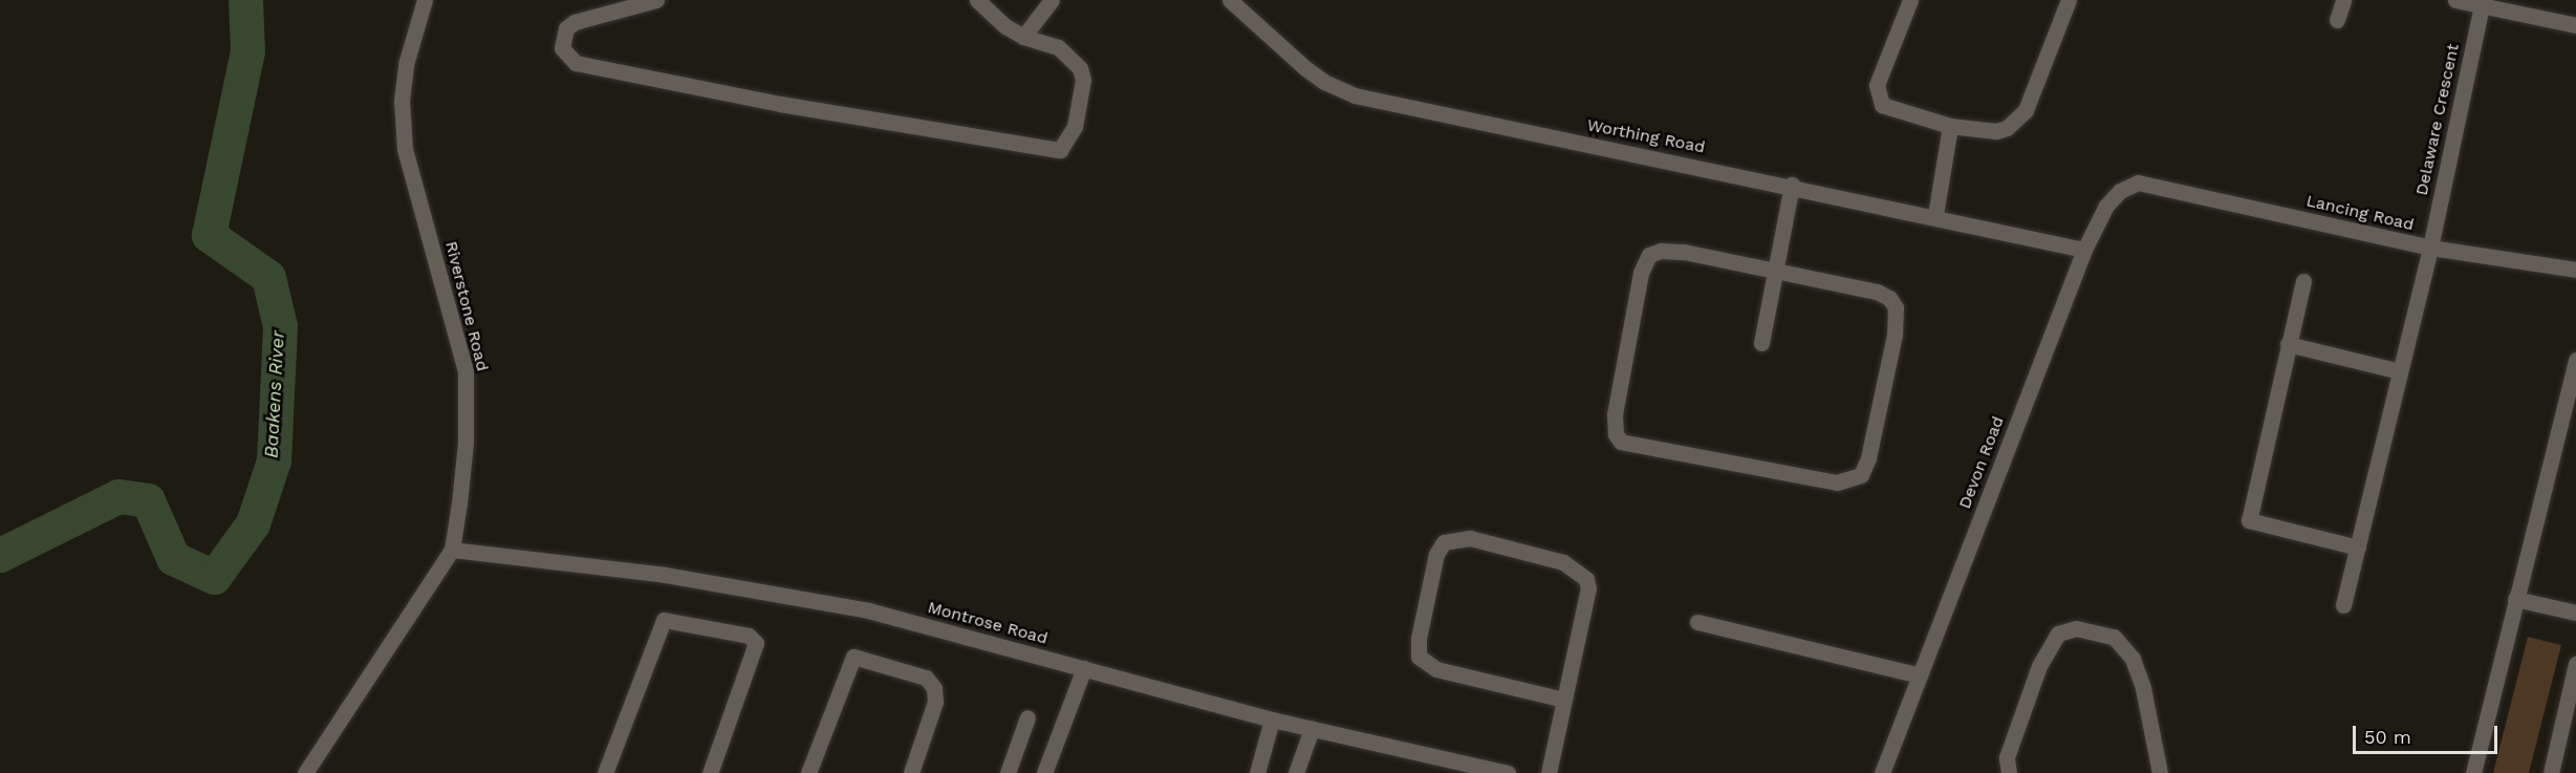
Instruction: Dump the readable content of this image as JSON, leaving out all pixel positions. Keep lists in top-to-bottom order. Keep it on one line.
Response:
{"streets":{"street":["Delaware Crescent","Worthing Road","Lancing Road","Riverstone Road","Devon Road","Montrose Road"]},"crossings":[["Delaware Crescent","Lancing Road"],["Worthing Road","Devon Road"],["Lancing Road","Devon Road"],["Riverstone Road","Montrose Road"]],"water":["Baakens River"],"scale_bar":"50 m"}
